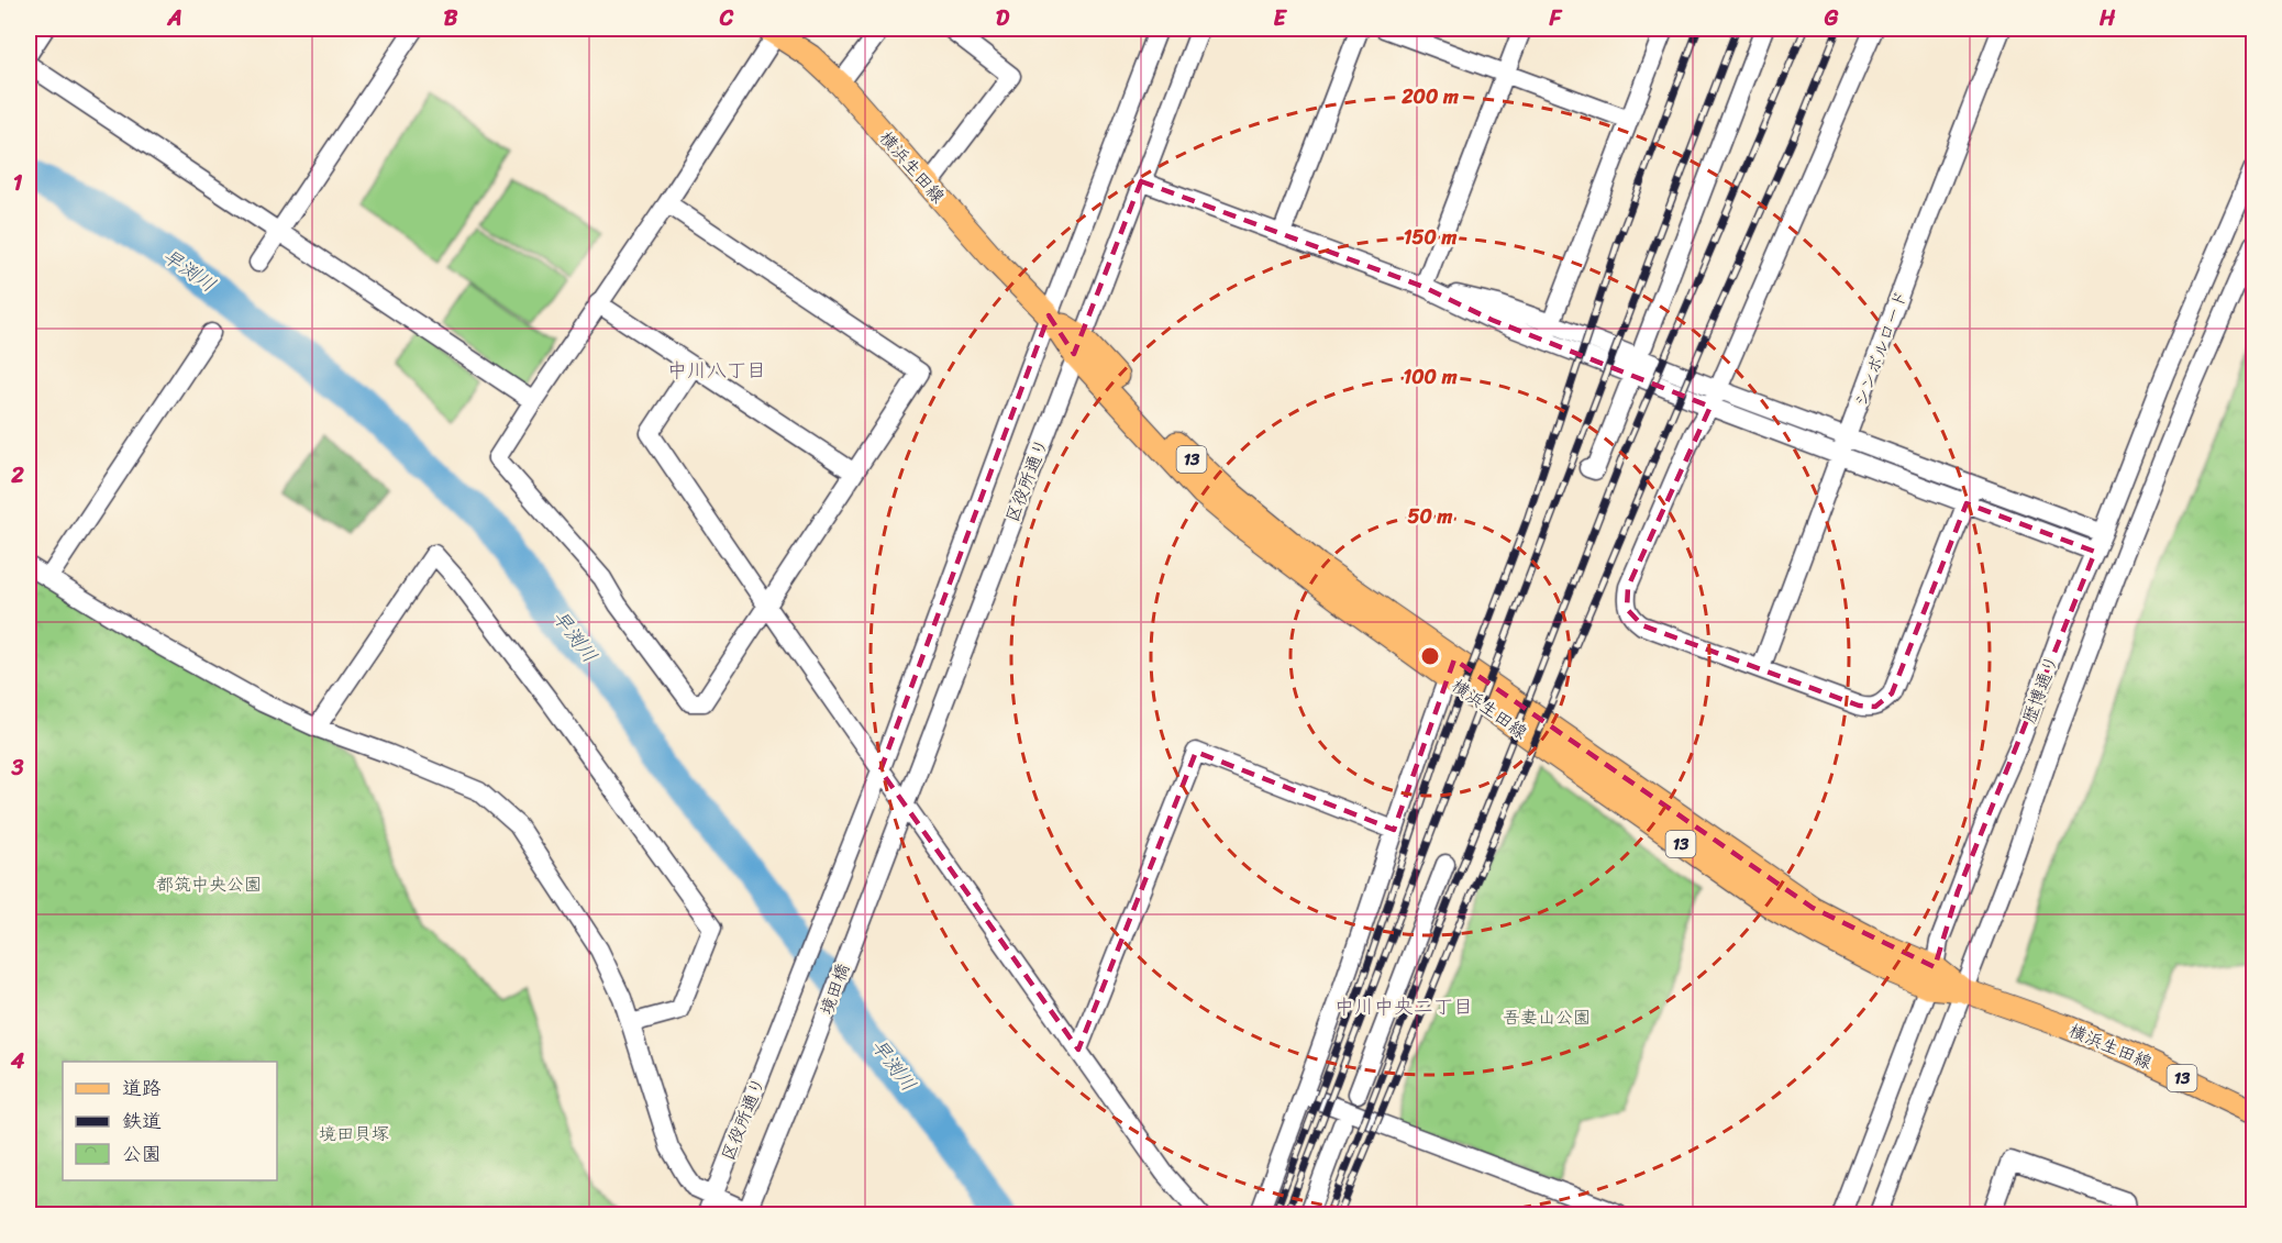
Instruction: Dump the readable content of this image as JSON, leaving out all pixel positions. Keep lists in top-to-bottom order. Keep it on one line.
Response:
{"streets":{"main road":["横浜生田線","13"],"street":["シンボルロード","区役所通り","歴博通り","境田橋"]},"crossings":[["横浜生田線","区役所通り"],["横浜生田線","歴博通り"],["区役所通り","境田橋"]],"districts":["中川八丁目","中川中央二丁目"],"water":["早渕川"],"parks":["都筑中央公園","吾妻山公園","境田貝塚"],"legend":["道路","鉄道","公園"],"grid":{"columns":["A","B","C","D","E","F","G","H"],"rows":["1","2","3","4"]},"rings":["200 m","150 m","100 m","50 m"]}
